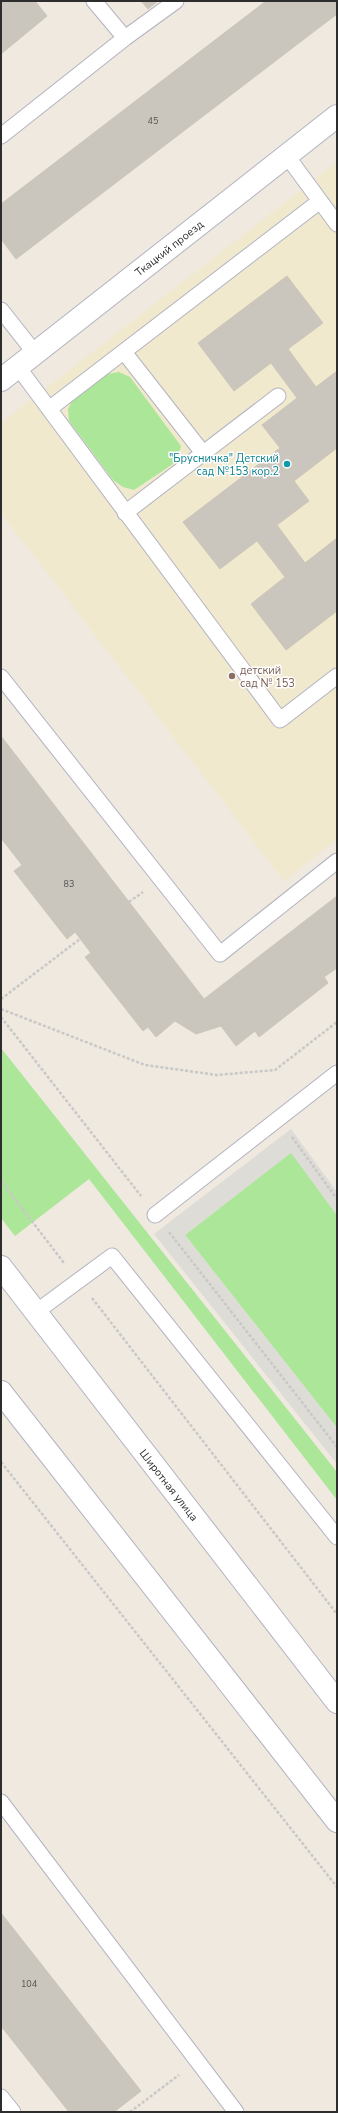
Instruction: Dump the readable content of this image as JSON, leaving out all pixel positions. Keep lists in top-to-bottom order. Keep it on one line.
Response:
{"streets":{"main road":["Ткацкий проезд","Широтная улица"]},"places":["\"Брусничка\" Детский сад №153 кор.2","детский сад № 153"],"house_numbers":["45","83","104"]}
